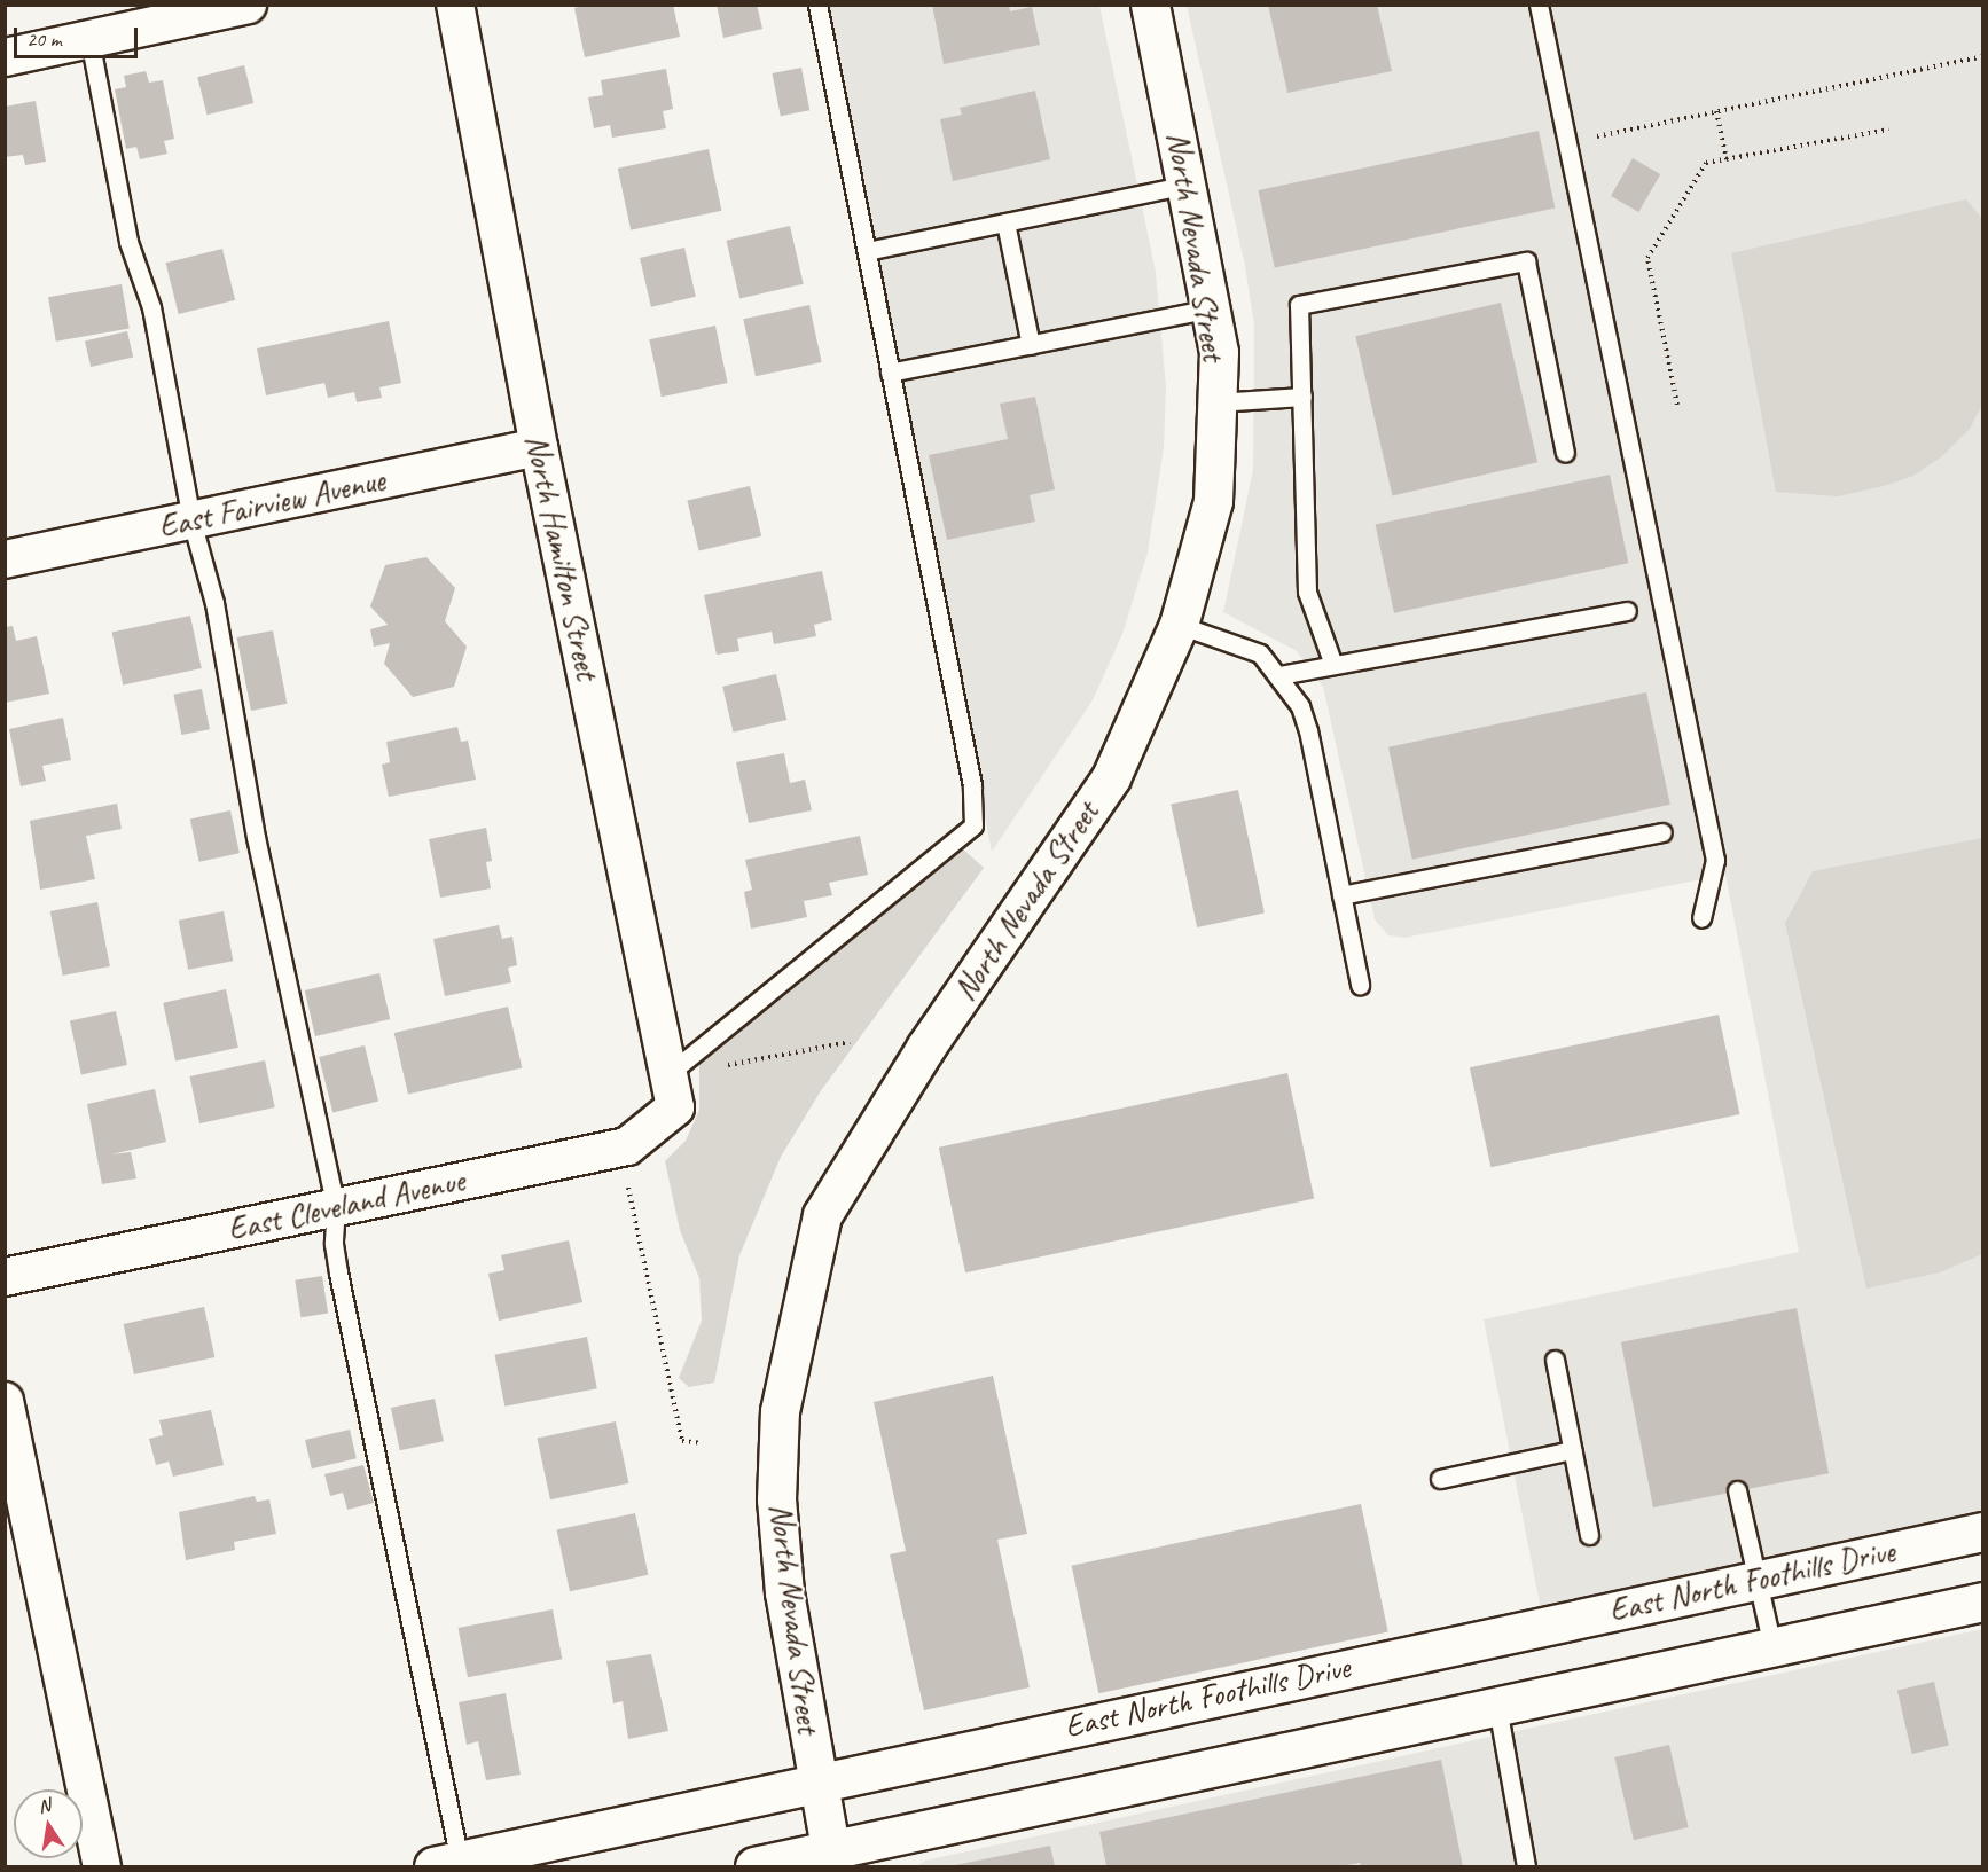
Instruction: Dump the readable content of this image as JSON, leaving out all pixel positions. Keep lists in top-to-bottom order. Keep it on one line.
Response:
{"streets":{"main road":["North Nevada Street","East North Foothills Drive"],"street":["East Fairview Avenue","North Hamilton Street","East Cleveland Avenue"]},"crossings":[["North Nevada Street","East North Foothills Drive"],["East Fairview Avenue","North Hamilton Street"],["North Hamilton Street","East Cleveland Avenue"]],"scale_bar":"20 m","north":"top"}
